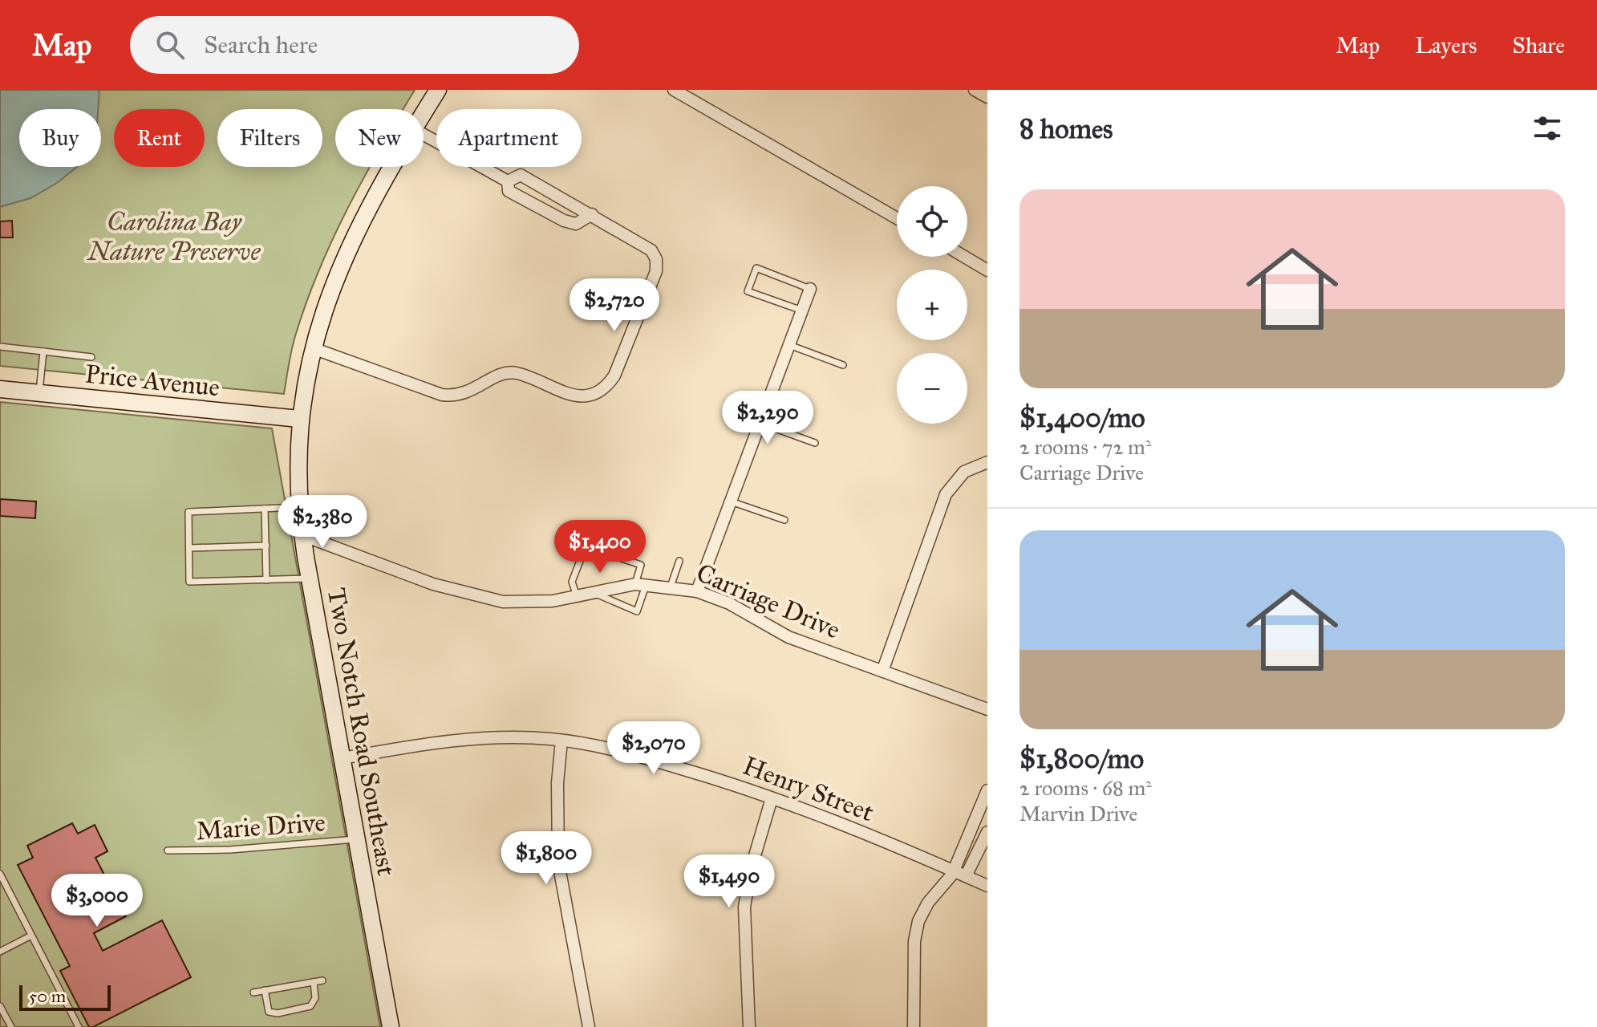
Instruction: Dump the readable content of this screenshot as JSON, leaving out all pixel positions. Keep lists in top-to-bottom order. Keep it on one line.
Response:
{"streets":{"street":["Price Avenue","Carriage Drive","Two Notch Road Southeast","Henry Street"],"lane":["Marie Drive"]},"crossings":[["Price Avenue","Two Notch Road Southeast"],["Carriage Drive","Two Notch Road Southeast"],["Two Notch Road Southeast","Henry Street"],["Two Notch Road Southeast","Marie Drive"]],"parks":["Carolina Bay Nature Preserve"],"scale_bar":"50 m","page":{"header":"Map","search":"Search here","nav":["Map","Layers","Share"],"heading":"8 homes","chip":["Buy","Rent","Filters","New","Apartment"],"list":[{"name":"$1,400/mo","note":"2 rooms · 72 m² · Carriage Drive"},{"name":"$1,800/mo","note":"2 rooms · 68 m² · Marvin Drive"}],"map_buttons":["+","−"],"price":["$2,720","$2,290","$2,380","$1,400","$2,070","$1,800","$1,490","$3,000"],"scale":"50 m"}}
